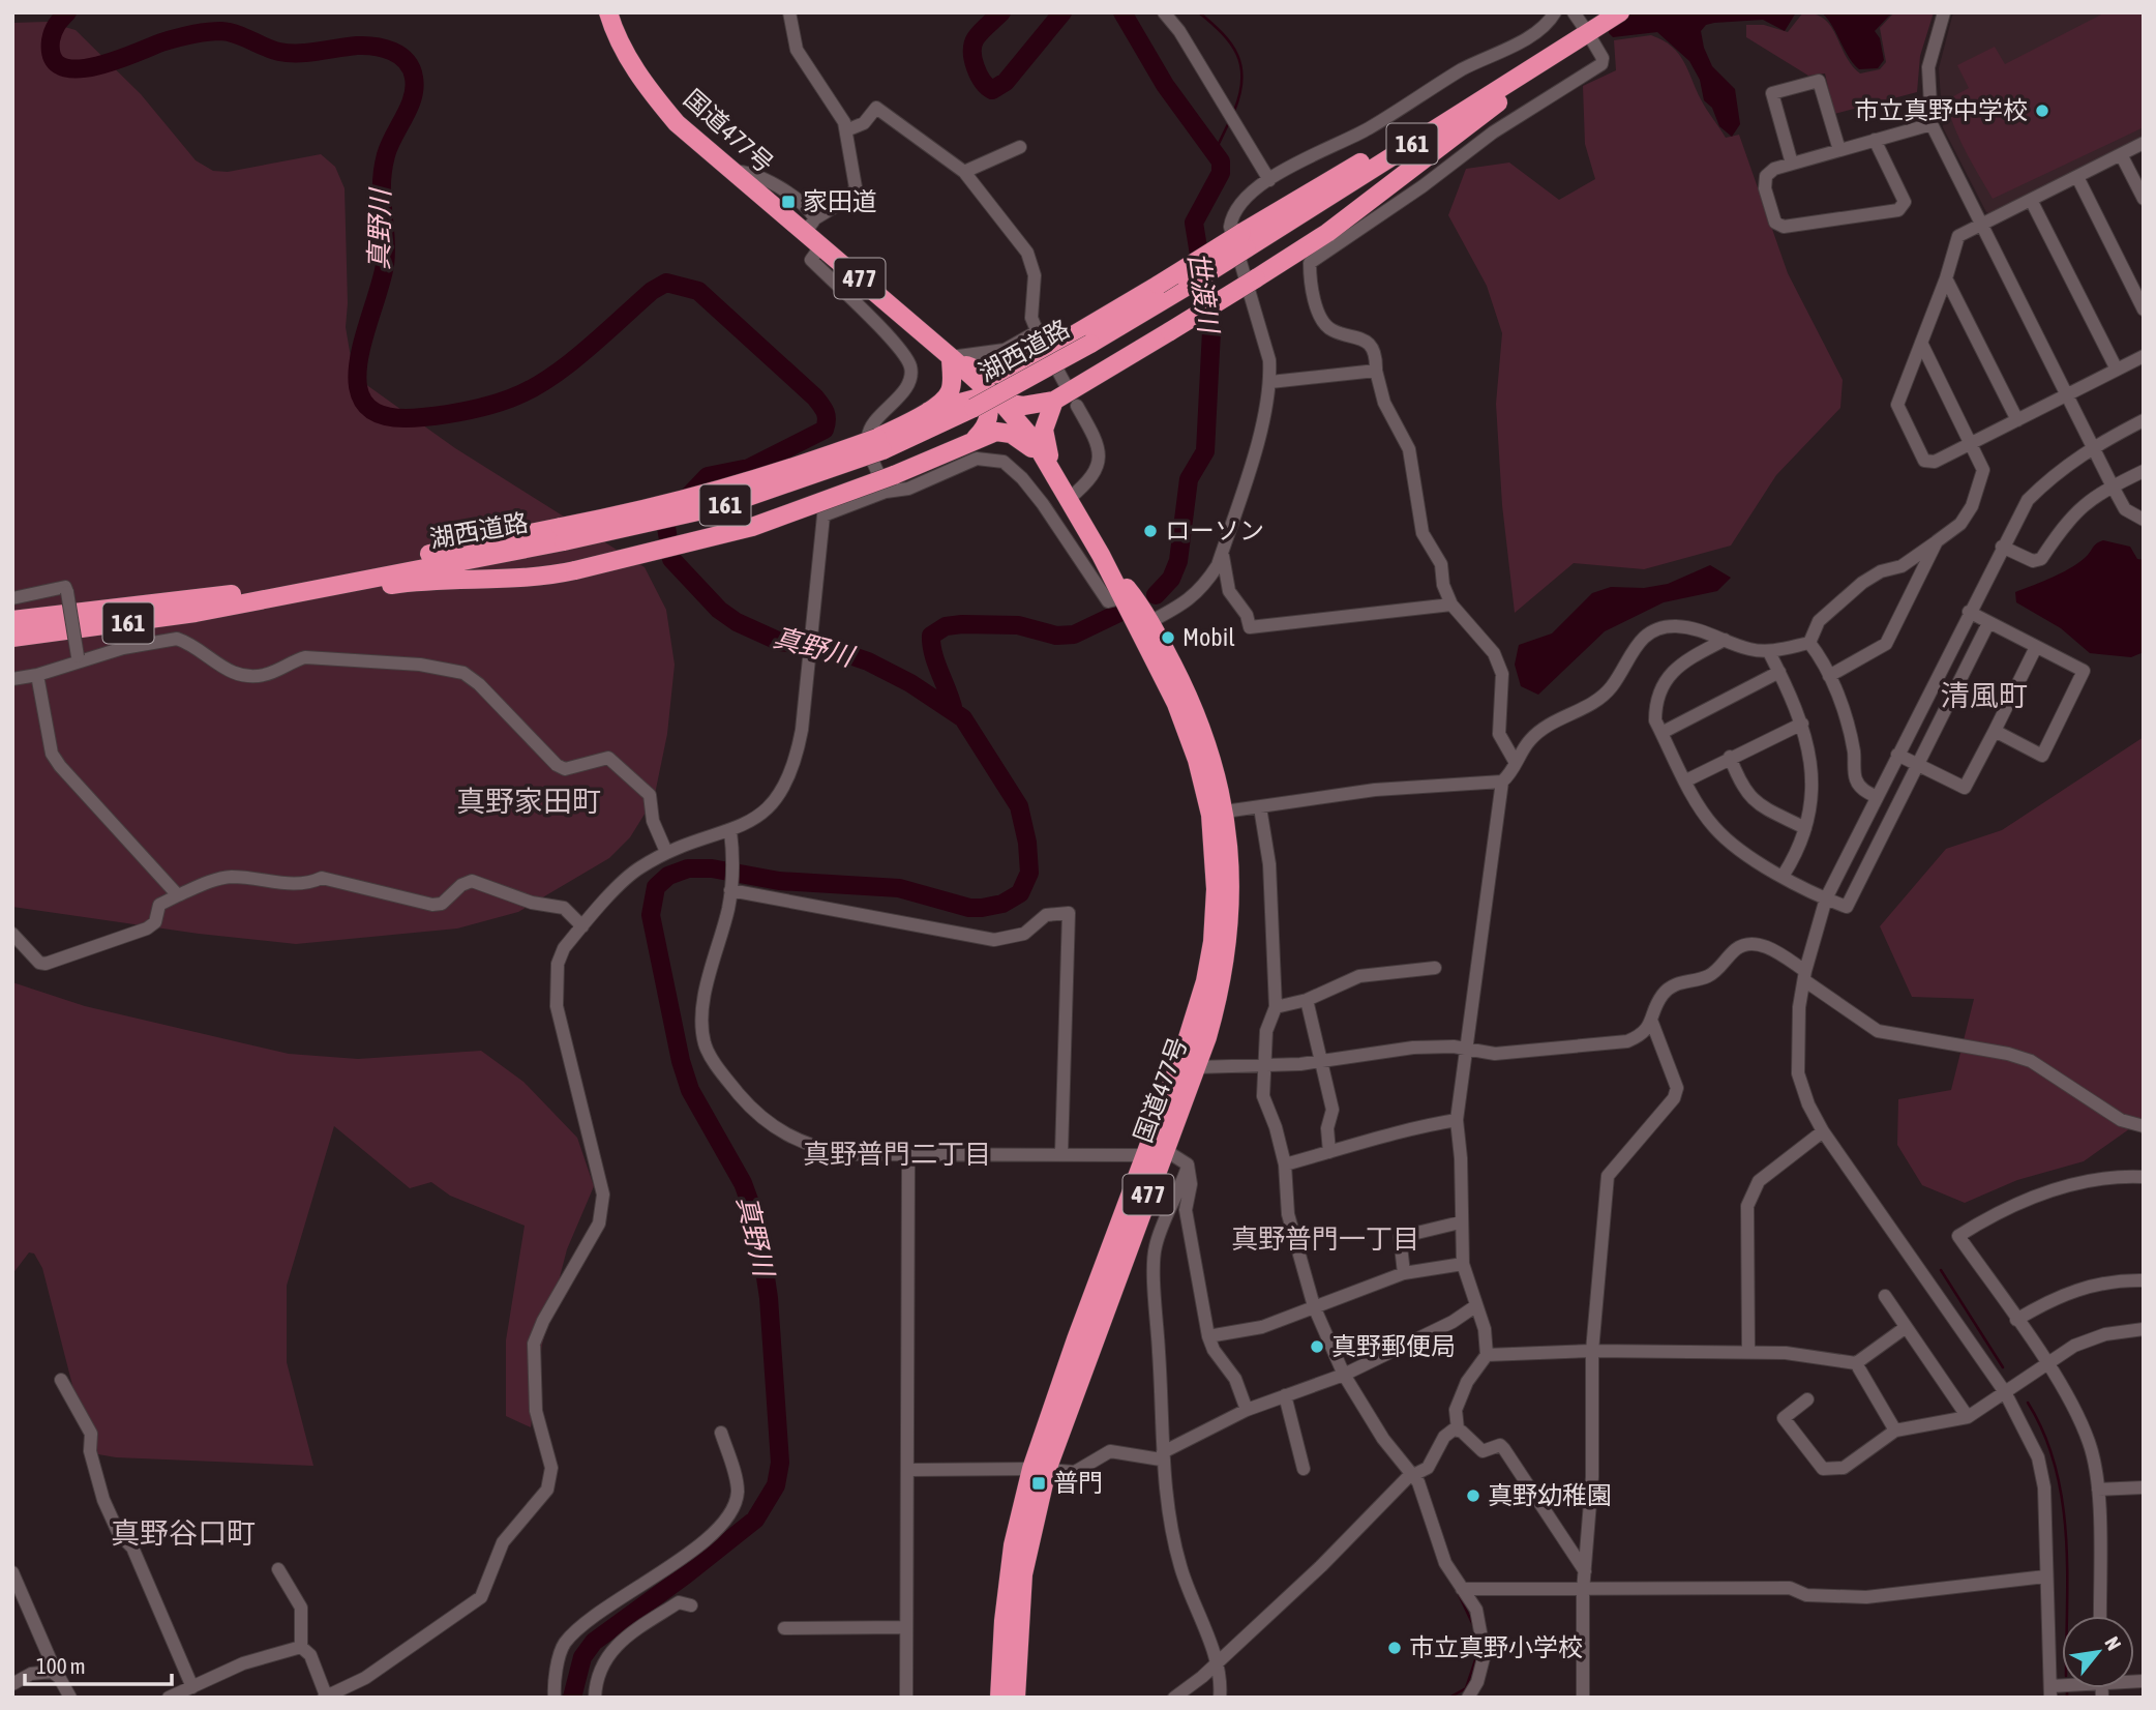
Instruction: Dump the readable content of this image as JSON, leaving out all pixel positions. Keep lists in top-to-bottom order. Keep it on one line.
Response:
{"streets":{"highway":["国道477号","161","477","湖西道路"]},"crossings":[["国道477号","湖西道路"],["161","湖西道路"]],"districts":["清風町","真野家田町","真野普門二丁目","真野普門一丁目","真野谷口町"],"water":["真野川","世渡川"],"places":{"other":["市立真野中学校","ローソン","Mobil","真野郵便局","真野幼稚園","市立真野小学校"],"transit":["家田道","普門"]},"scale_bar":"100 m","north":"top right"}
